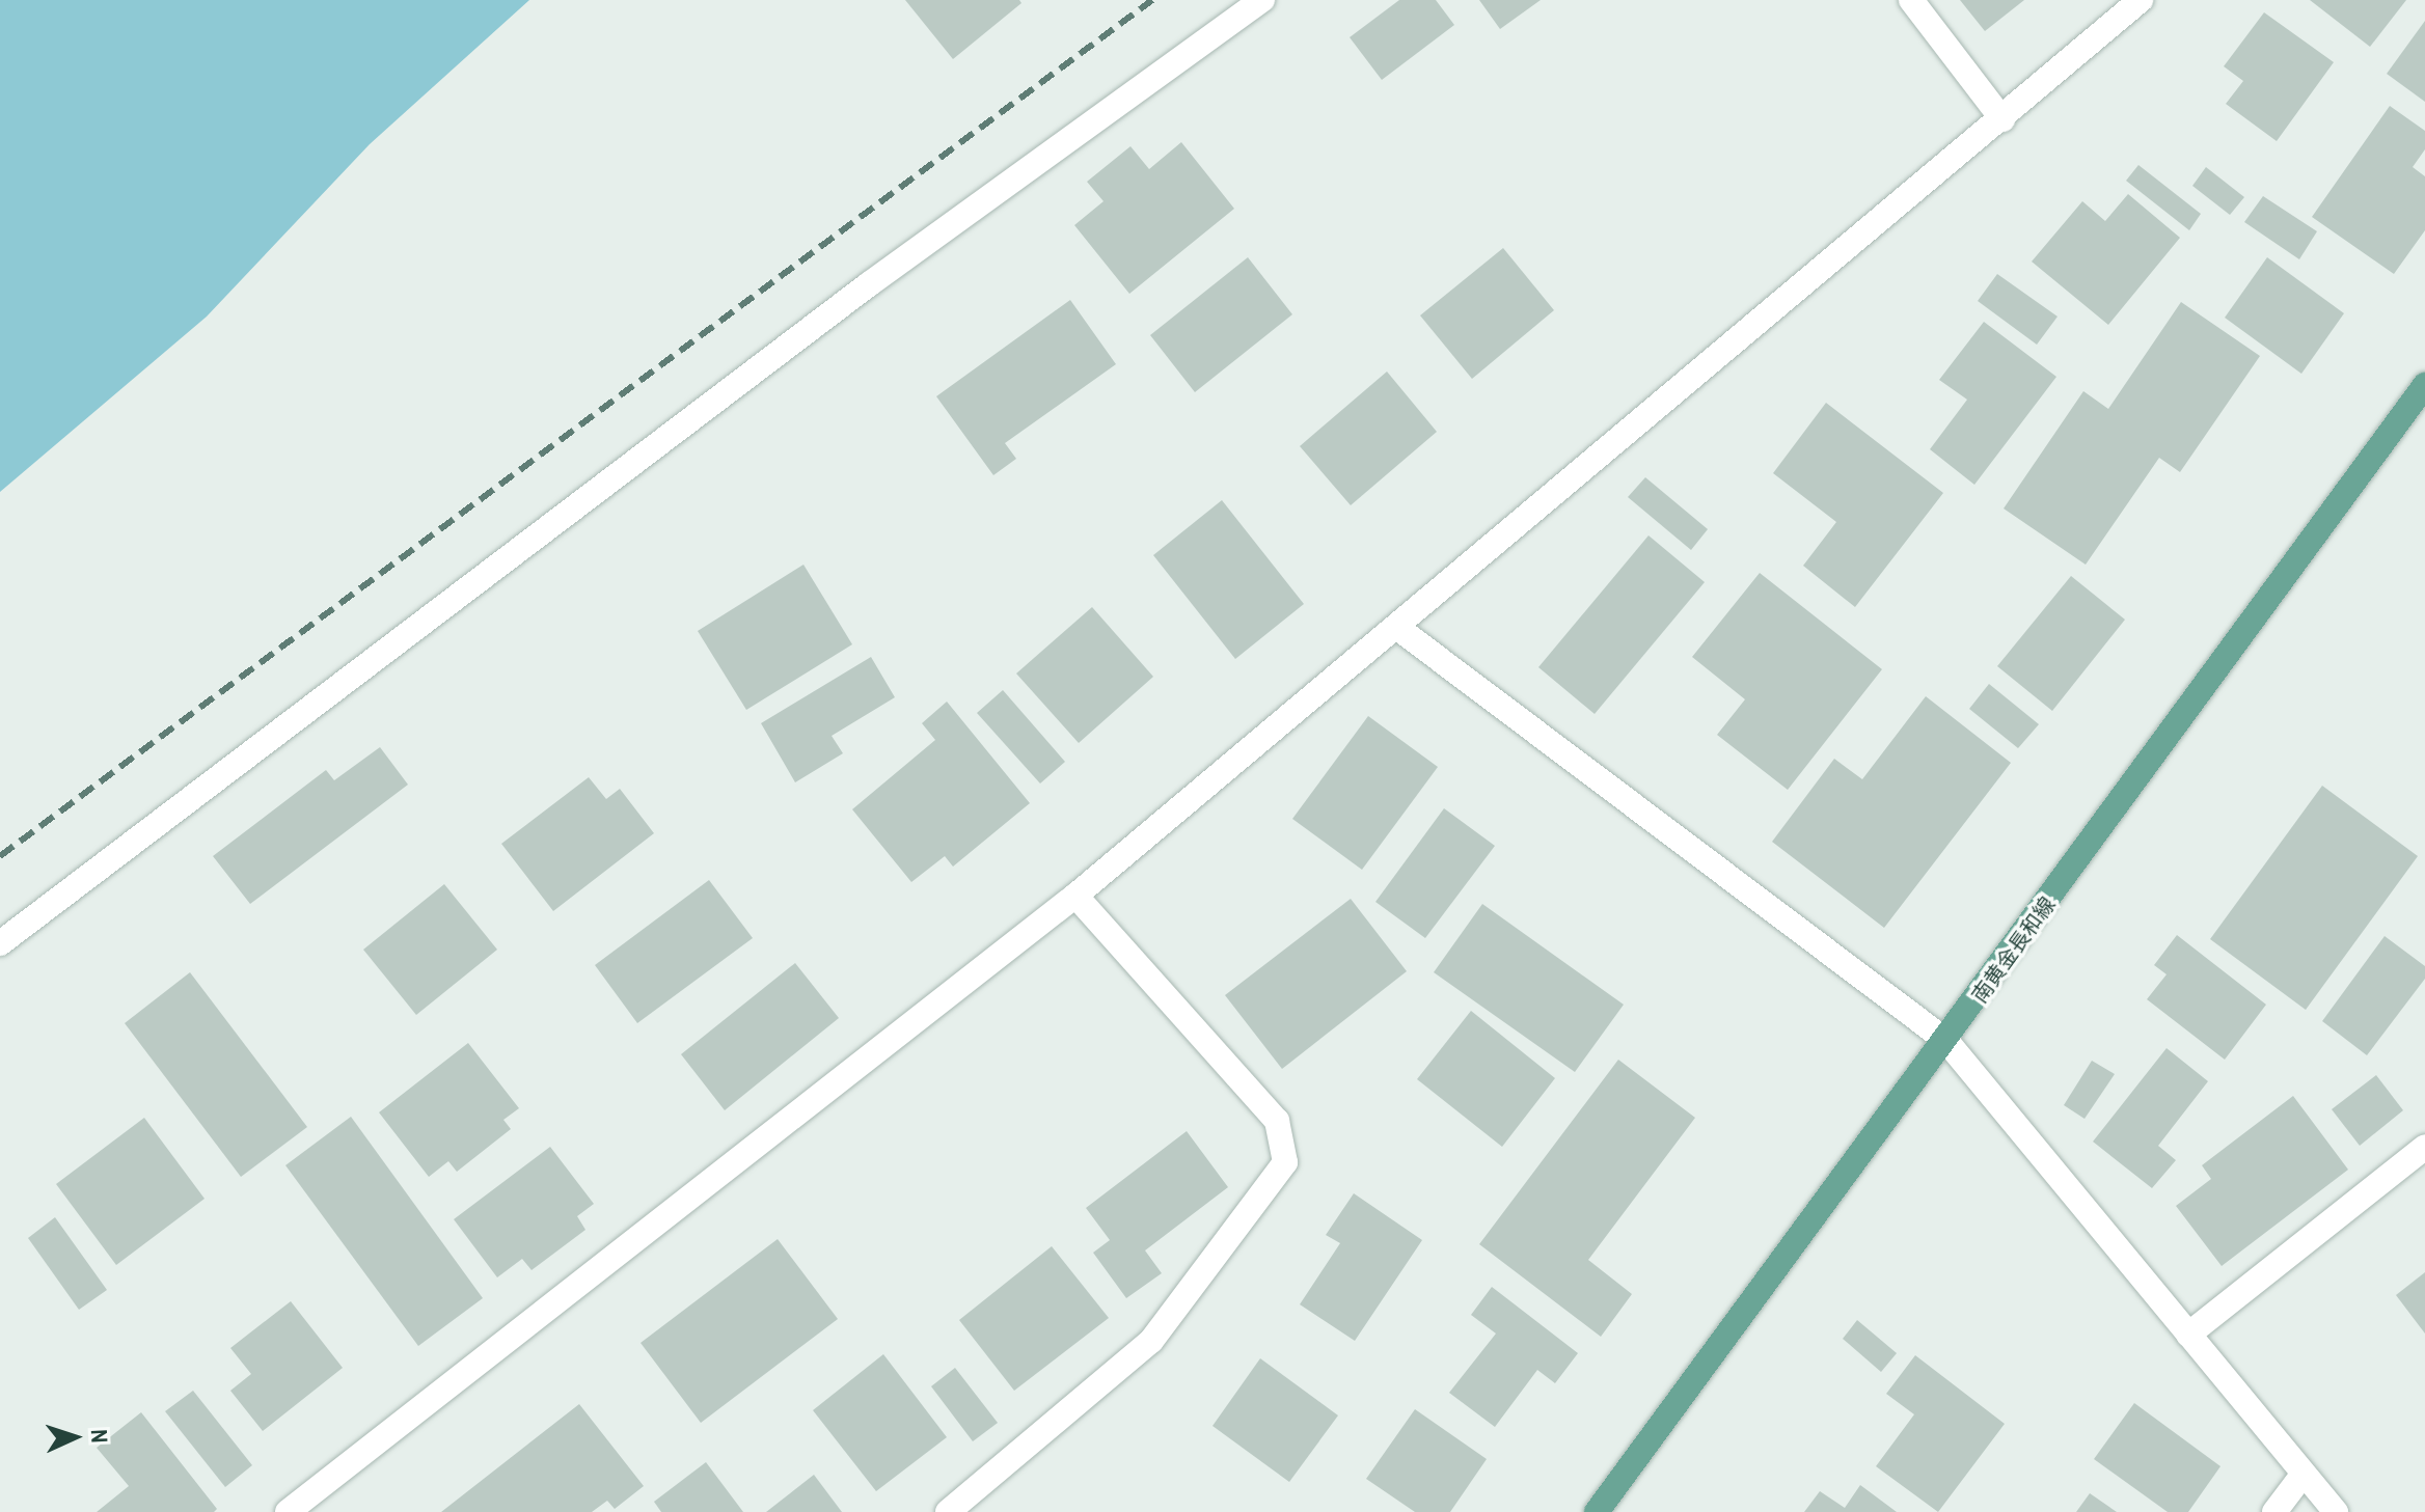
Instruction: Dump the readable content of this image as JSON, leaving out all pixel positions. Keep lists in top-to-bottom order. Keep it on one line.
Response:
{"streets":{"main road":["南黄金長和線"]},"north":"right"}
